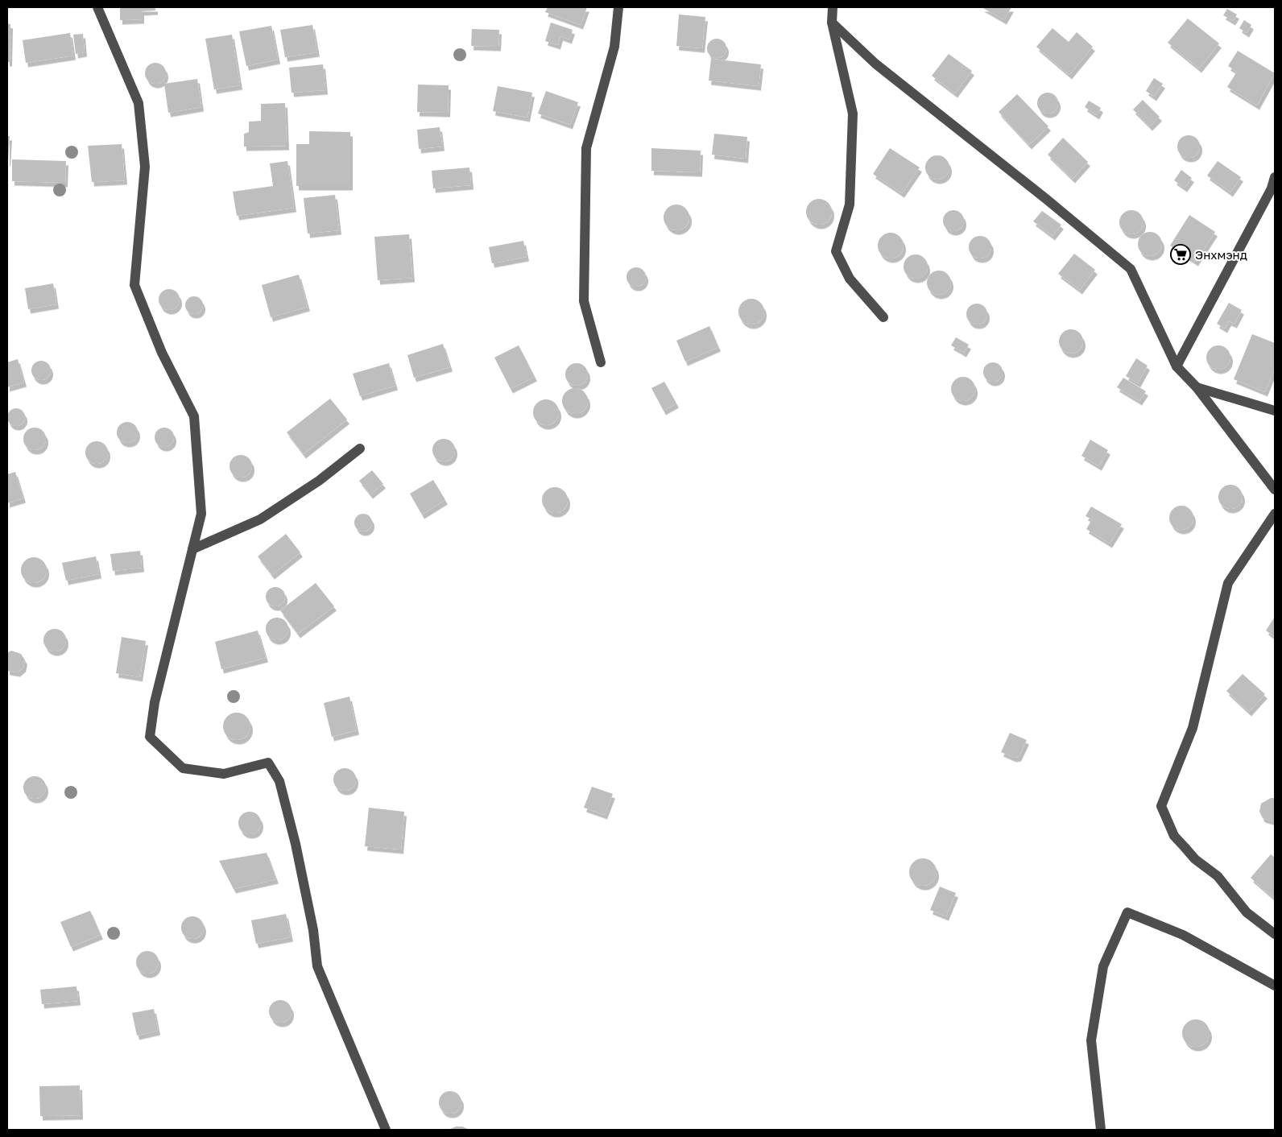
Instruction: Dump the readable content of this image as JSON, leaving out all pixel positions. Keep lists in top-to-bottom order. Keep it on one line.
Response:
{"places":{"supermarket":["Энхмэнд"]}}
